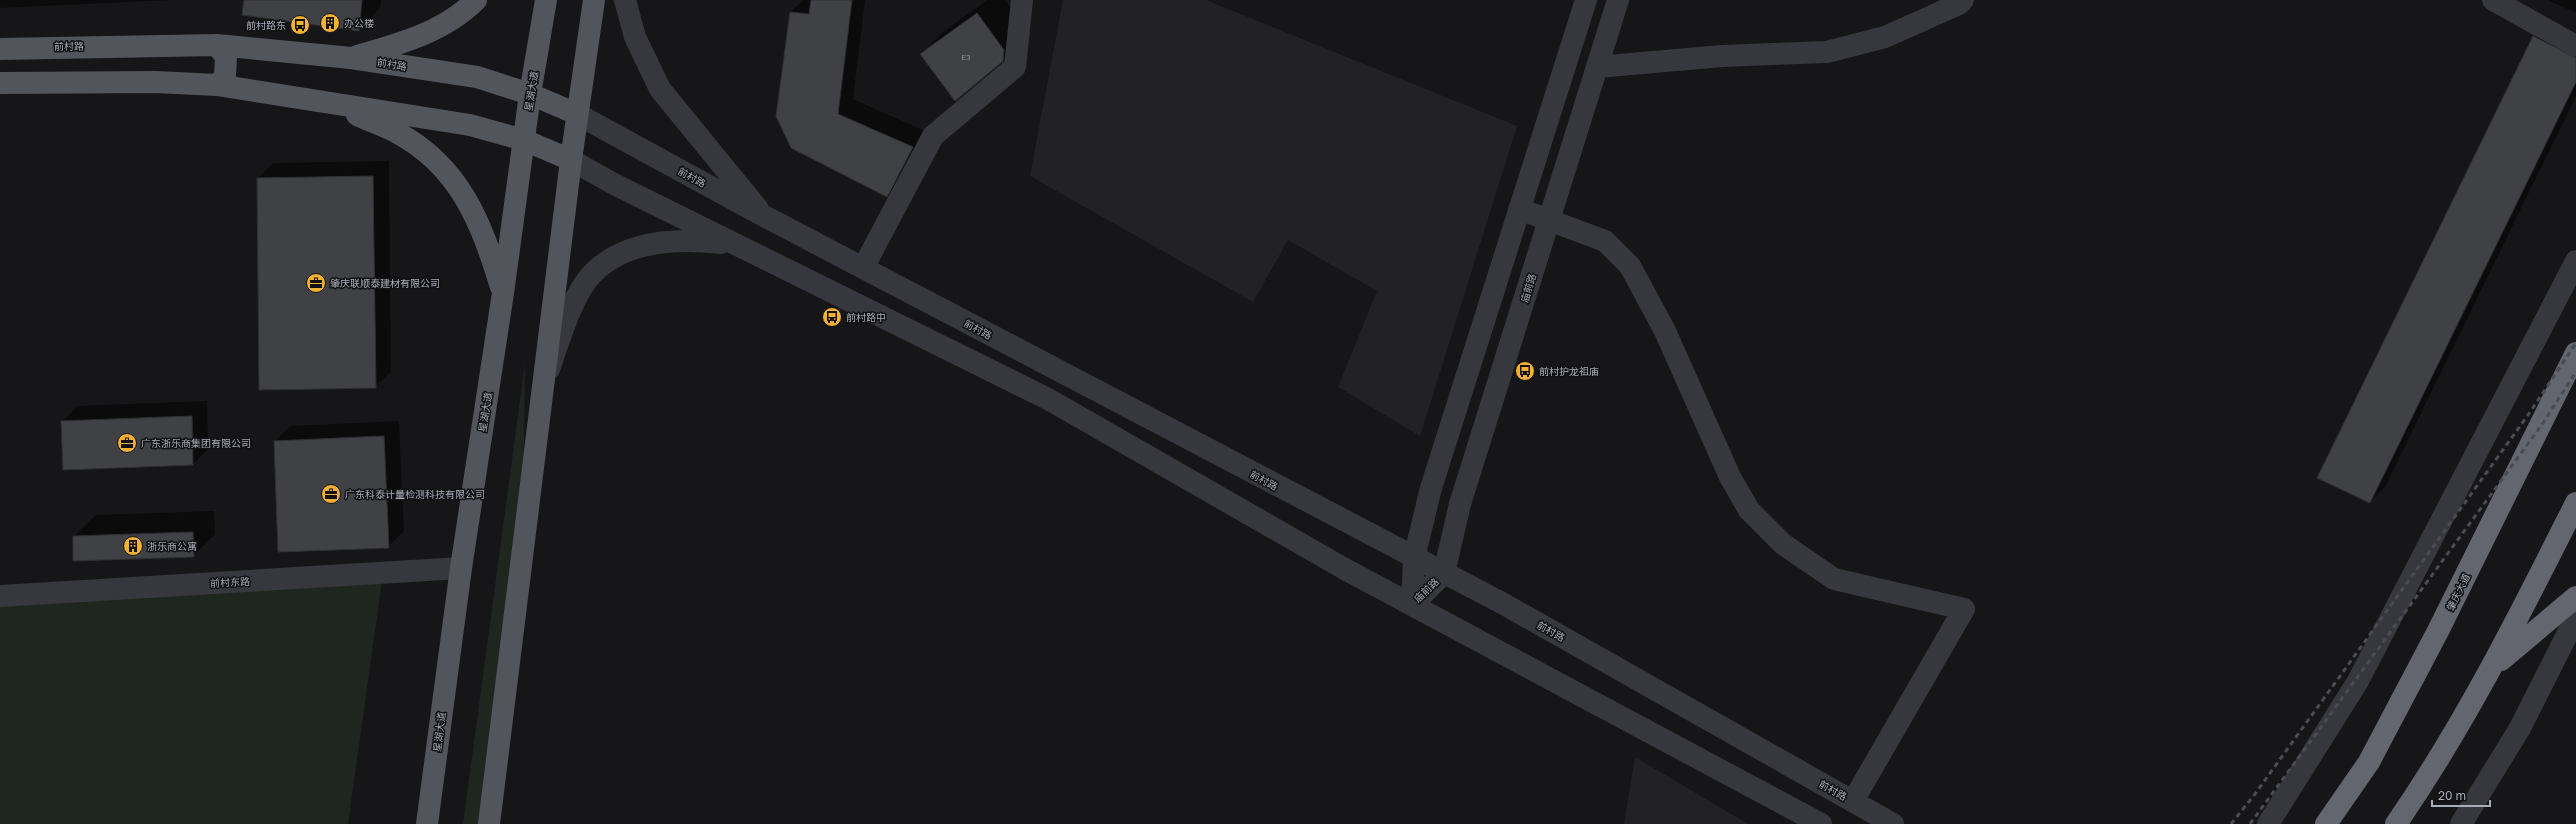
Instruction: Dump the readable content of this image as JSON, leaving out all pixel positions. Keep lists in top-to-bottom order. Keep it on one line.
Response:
{"streets":{"highway":["肇庆大道"],"main road":["前村路","星湖大道"],"street":["庙前路","前村东路"]},"crossings":[["前村路","星湖大道"],["前村路","庙前路"],["星湖大道","前村东路"]],"places":{"building":["办公楼","浙乐商公寓"],"bus stop":["前村路东","前村路中","前村护龙祖庙"],"office":["肇庆联顺泰建材有限公司","广东浙乐商集团有限公司","广东科泰计量检测科技有限公司"]},"house_numbers":["E3"],"scale_bar":"20 m"}
